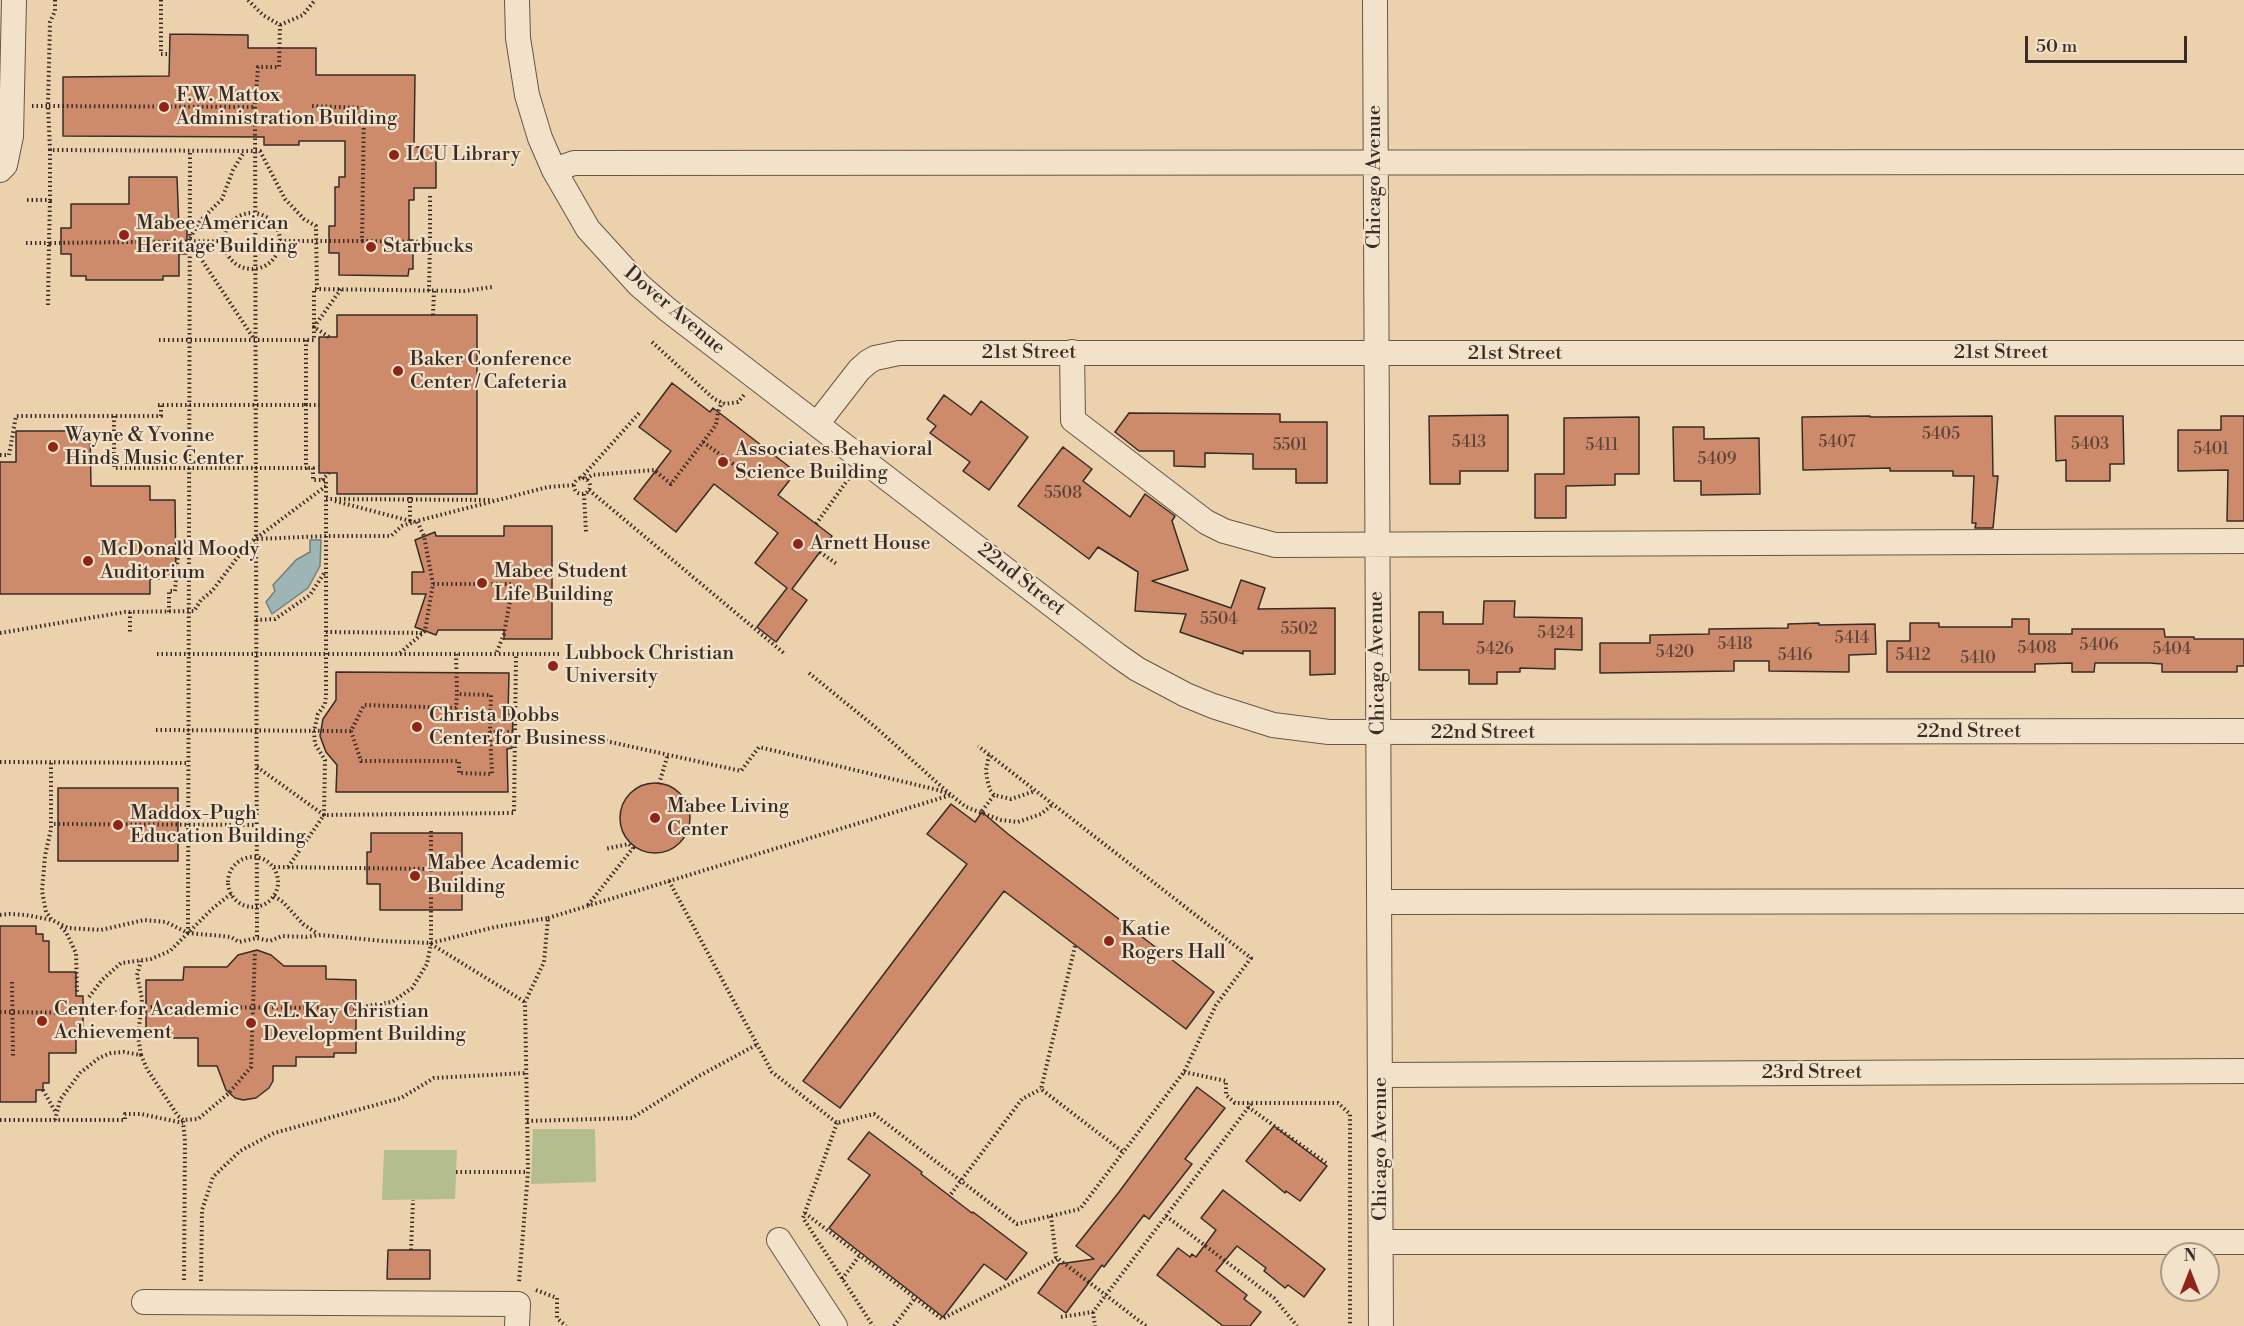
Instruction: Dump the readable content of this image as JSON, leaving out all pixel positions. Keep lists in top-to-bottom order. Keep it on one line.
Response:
{"streets":{"street":["Chicago Avenue","Dover Avenue","21st Street","22nd Street","23rd Street"]},"crossings":[["Chicago Avenue","21st Street"],["Chicago Avenue","22nd Street"],["Chicago Avenue","23rd Street"],["Dover Avenue","21st Street"],["Dover Avenue","22nd Street"],["21st Street","22nd Street"]],"places":["F.W. Mattox Administration Building","LCU Library","Mabee American Heritage Building","Starbucks","Baker Conference Center / Cafeteria","Wayne & Yvonne Hinds Music Center","Associates Behavioral Science Building","Arnett House","McDonald Moody Auditorium","Mabee Student Life Building","Lubbock Christian University","Christa Dobbs Center for Business","Mabee Living Center","Maddox-Pugh Education Building","Mabee Academic Building","Katie Rogers Hall","Center for Academic Achievement","C.L. Kay Christian Development Building"],"house_numbers":["5405","5413","5407","5403","5501","5411","5401","5409","5508","5504","5502","5424","5414","5418","5406","5408","5426","5404","5420","5416","5412","5410"],"scale_bar":"50 m","north":"top"}
